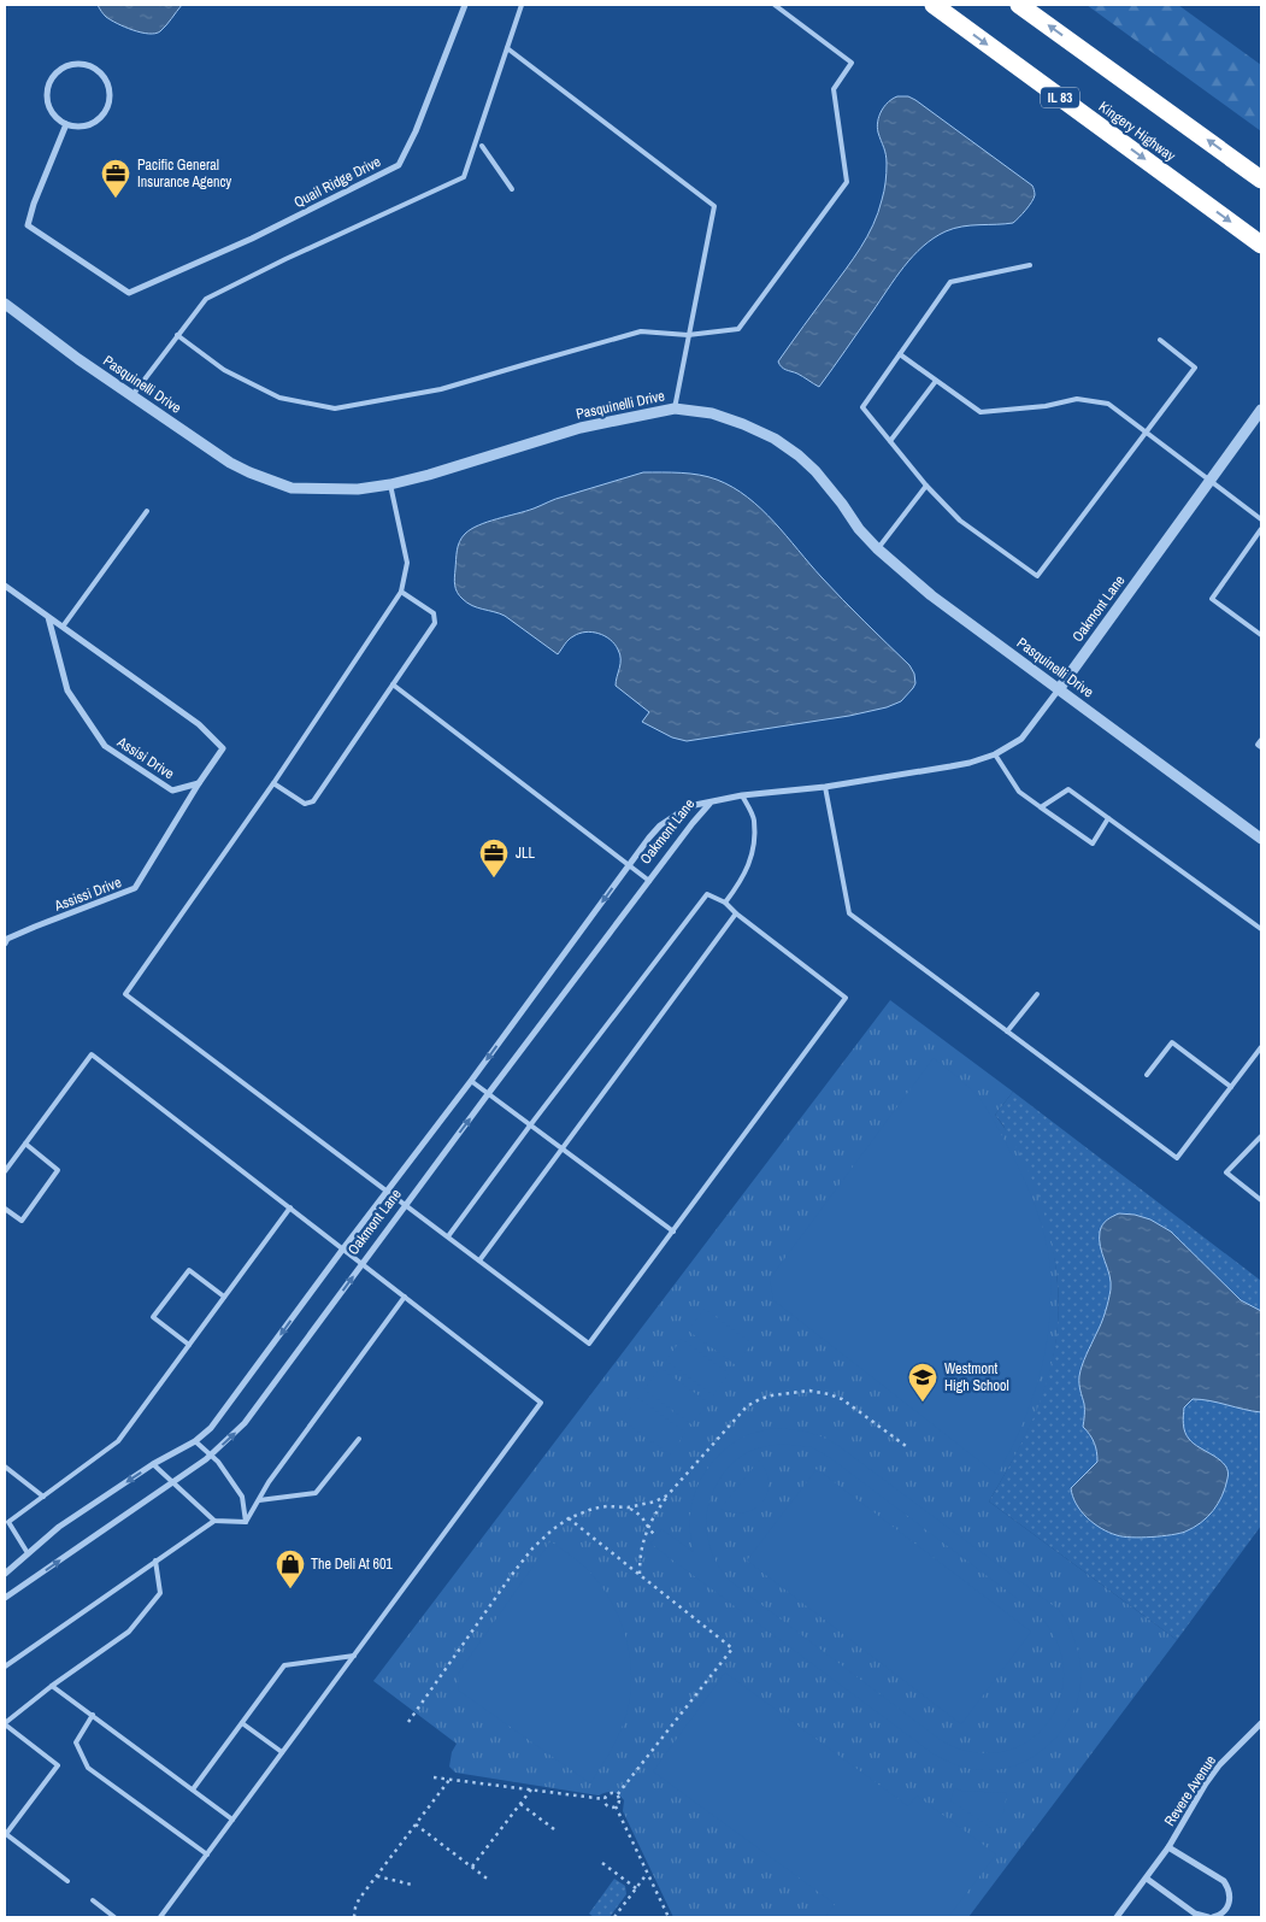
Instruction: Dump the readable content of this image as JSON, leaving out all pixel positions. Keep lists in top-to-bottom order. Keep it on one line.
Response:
{"streets":{"highway":["IL 83","Kingery Highway"],"street":["Quail Ridge Drive","Pasquinelli Drive","Oakmont Lane","Assisi Drive","Assissi Drive","Revere Avenue"]},"crossings":[["Pasquinelli Drive","Oakmont Lane"],["Assisi Drive","Assissi Drive"]],"places":{"office":["Pacific General Insurance Agency","JLL"],"school or university":["Westmont High School"],"shop":["The Deli At 601"]}}
